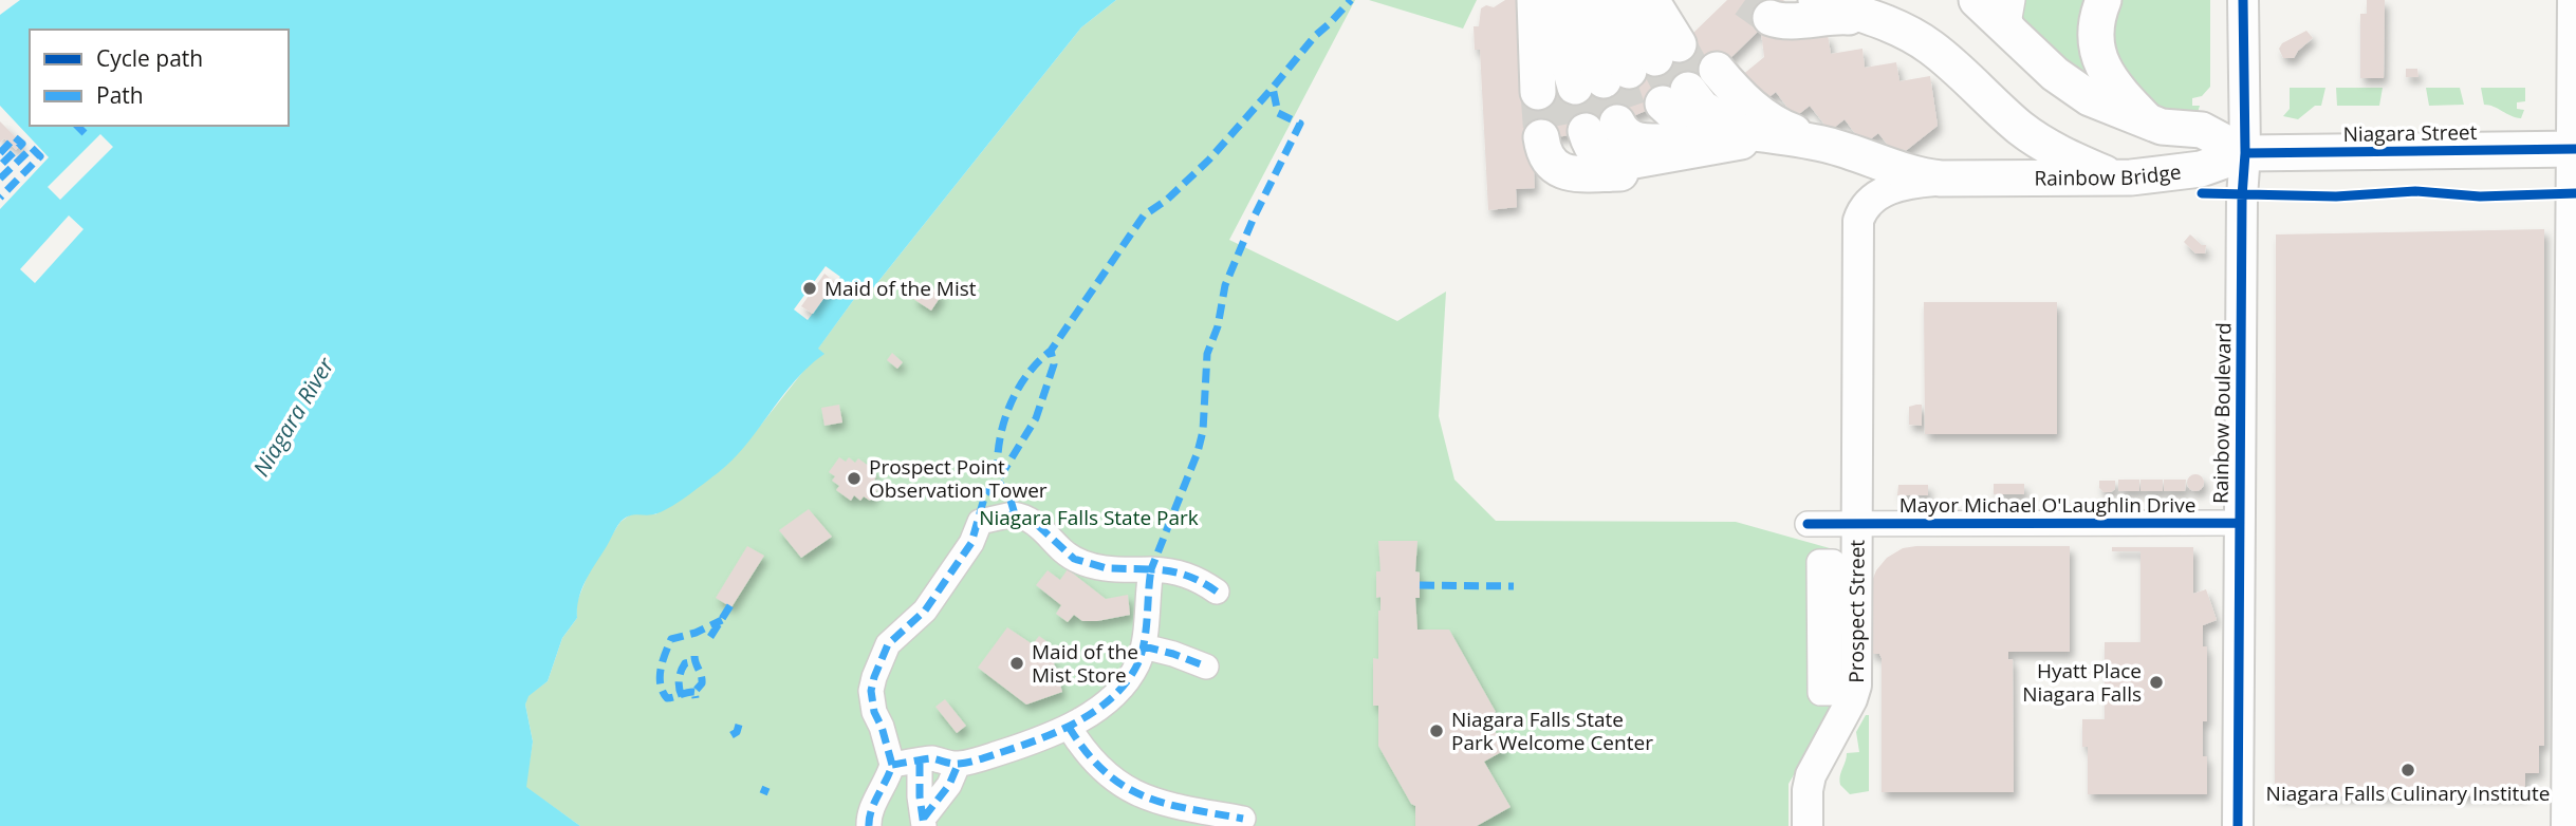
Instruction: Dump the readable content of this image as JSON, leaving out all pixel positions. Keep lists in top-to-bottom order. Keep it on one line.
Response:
{"streets":{"highway":["Niagara Street","Rainbow Bridge"],"main road":["Rainbow Boulevard","Prospect Street"],"street":["Mayor Michael O'Laughlin Drive"]},"crossings":[["Niagara Street","Rainbow Bridge"],["Niagara Street","Rainbow Boulevard"],["Rainbow Bridge","Rainbow Boulevard"],["Rainbow Bridge","Prospect Street"],["Rainbow Boulevard","Mayor Michael O'Laughlin Drive"],["Mayor Michael O'Laughlin Drive","Prospect Street"]],"water":["Niagara River"],"parks":["Niagara Falls State Park"],"places":["Maid of the Mist","Prospect Point Observation Tower","Maid of the Mist Store","Hyatt Place Niagara Falls","Niagara Falls State Park Welcome Center","Niagara Falls Culinary Institute"],"legend":["Cycle path","Path"]}
